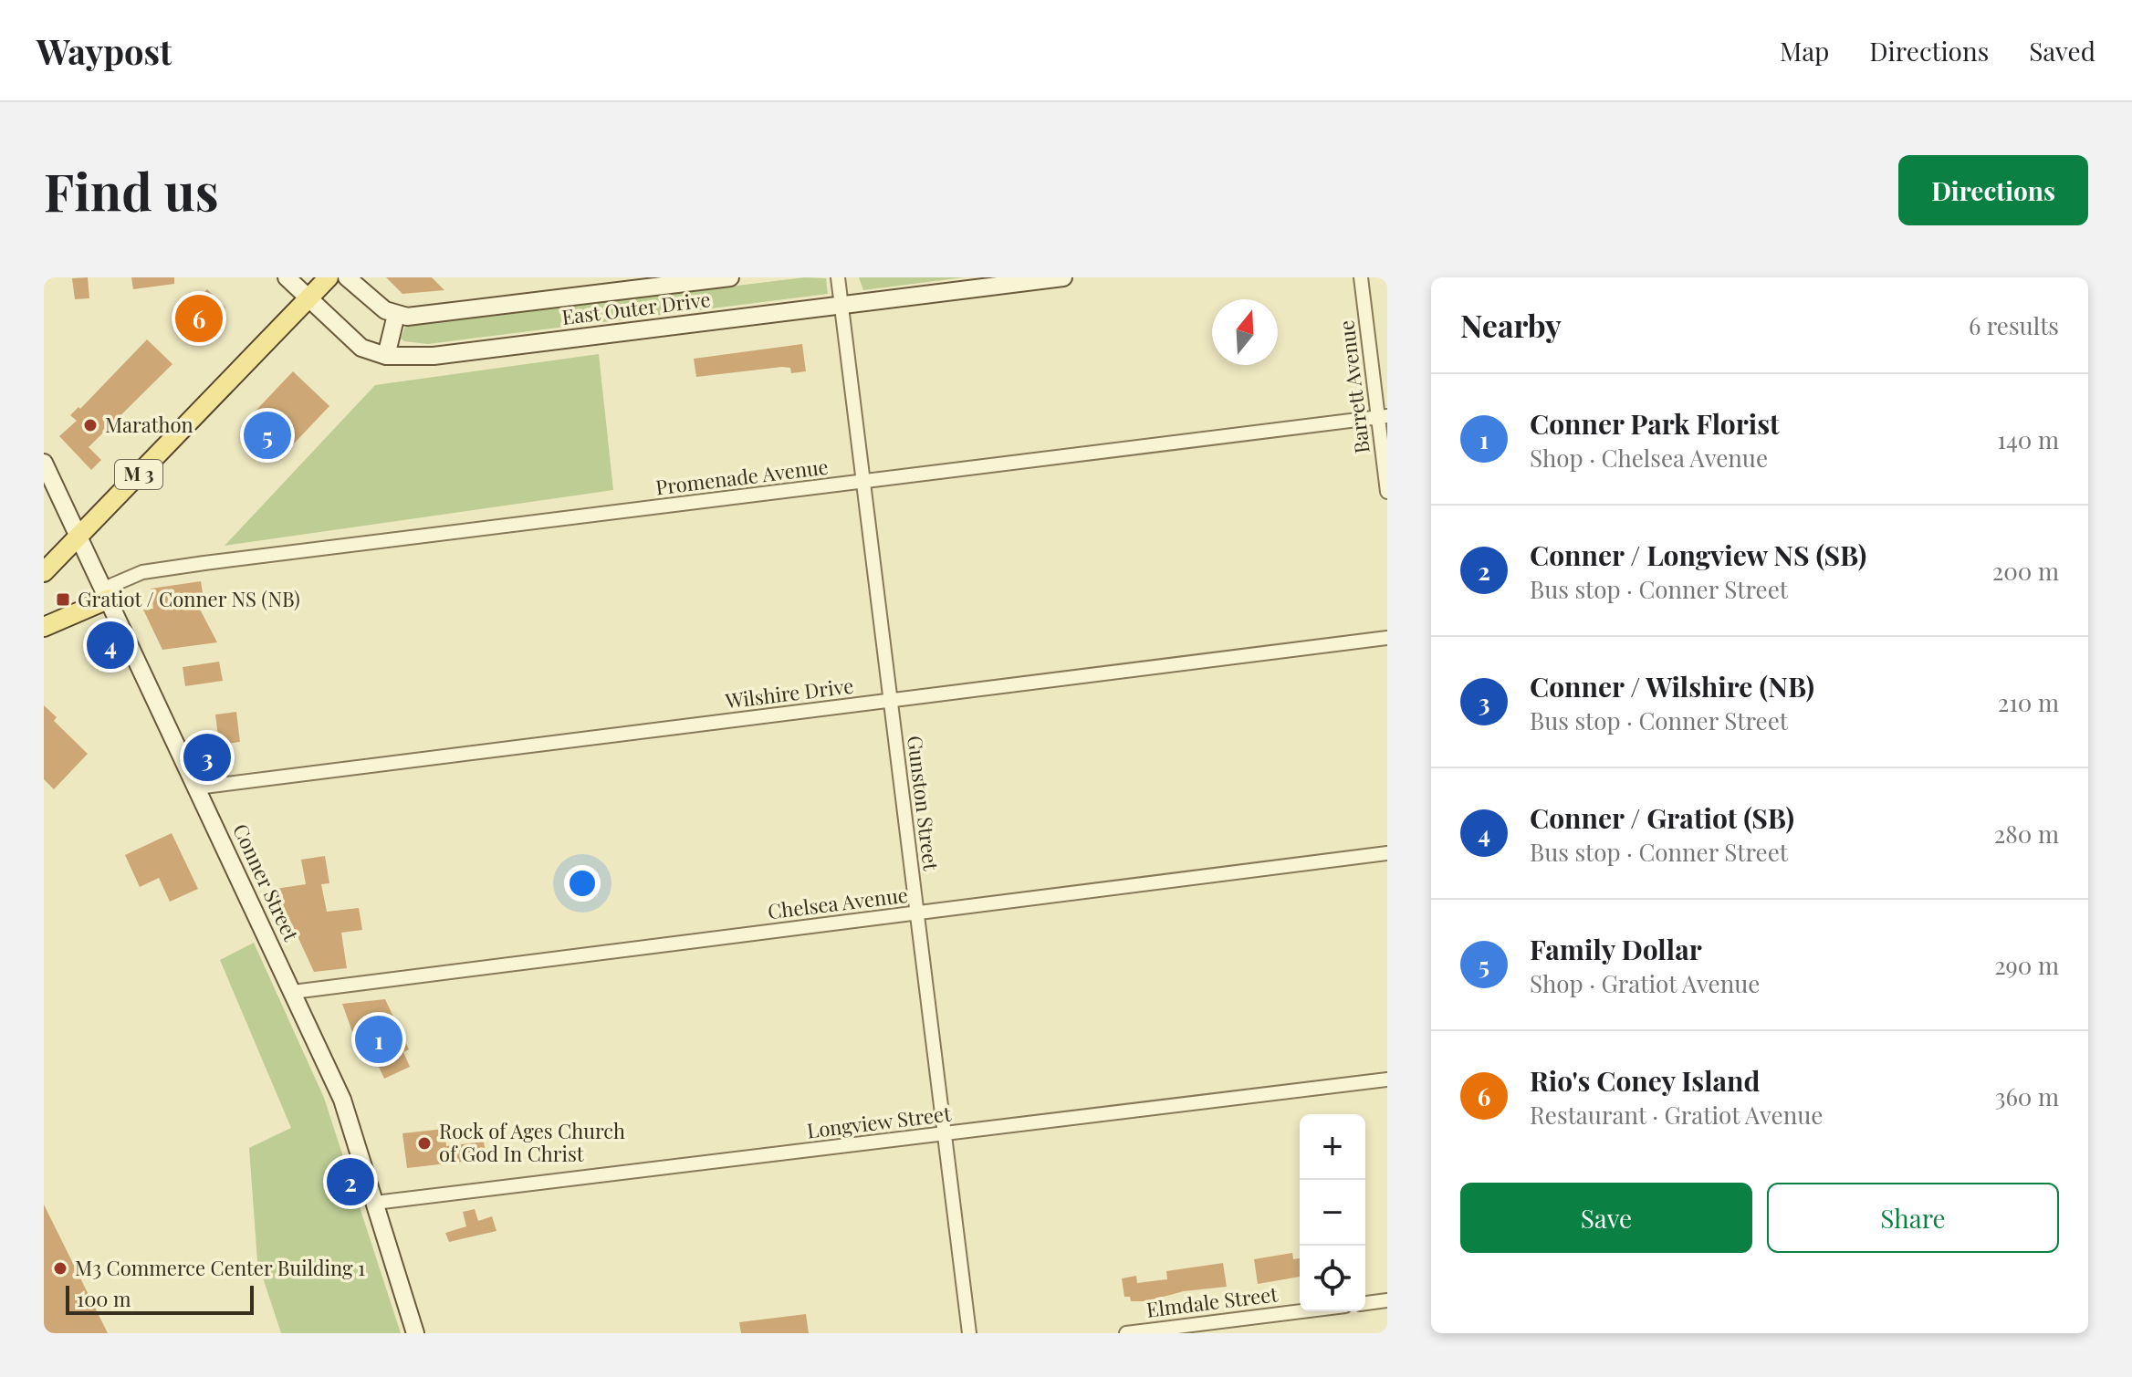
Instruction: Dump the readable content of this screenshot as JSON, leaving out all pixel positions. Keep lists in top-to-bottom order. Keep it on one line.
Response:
{"streets":{"main road":["M 3"],"street":["East Outer Drive","Barrett Avenue","Promenade Avenue","Wilshire Drive","Gunston Street","Conner Street","Chelsea Avenue","Longview Street","Elmdale Street"]},"crossings":[["East Outer Drive","M 3"],["East Outer Drive","Gunston Street"],["Barrett Avenue","Promenade Avenue"],["M 3","Conner Street"],["Promenade Avenue","Gunston Street"],["Promenade Avenue","Conner Street"],["Wilshire Drive","Gunston Street"],["Wilshire Drive","Conner Street"],["Gunston Street","Chelsea Avenue"],["Gunston Street","Longview Street"],["Conner Street","Chelsea Avenue"],["Conner Street","Longview Street"]],"places":{"other":["Marathon","Rock of Ages Church of God In Christ","M3 Commerce Center Building 1"],"transit":["Gratiot / Conner NS (NB)"]},"scale_bar":"100 m","north":"top","page":{"header":"Waypost","nav":["Map","Directions","Saved"],"buttons":["Directions",["Save","Share"]],"title":"Find us","heading":["Nearby","6 results"],"pins":["6","5","4","3","1","2"],"list":[{"mark":"1","name":"Conner Park Florist","note":"Shop · Chelsea Avenue","value":"140 m"},{"mark":"2","name":"Conner / Longview NS (SB)","note":"Bus stop · Conner Street","value":"200 m"},{"mark":"3","name":"Conner / Wilshire (NB)","note":"Bus stop · Conner Street","value":"210 m"},{"mark":"4","name":"Conner / Gratiot (SB)","note":"Bus stop · Conner Street","value":"280 m"},{"mark":"5","name":"Family Dollar","note":"Shop · Gratiot Avenue","value":"290 m"},{"mark":"6","name":"Rio's Coney Island","note":"Restaurant · Gratiot Avenue","value":"360 m"}],"map_buttons":["+","−"],"scale":"100 m"}}
